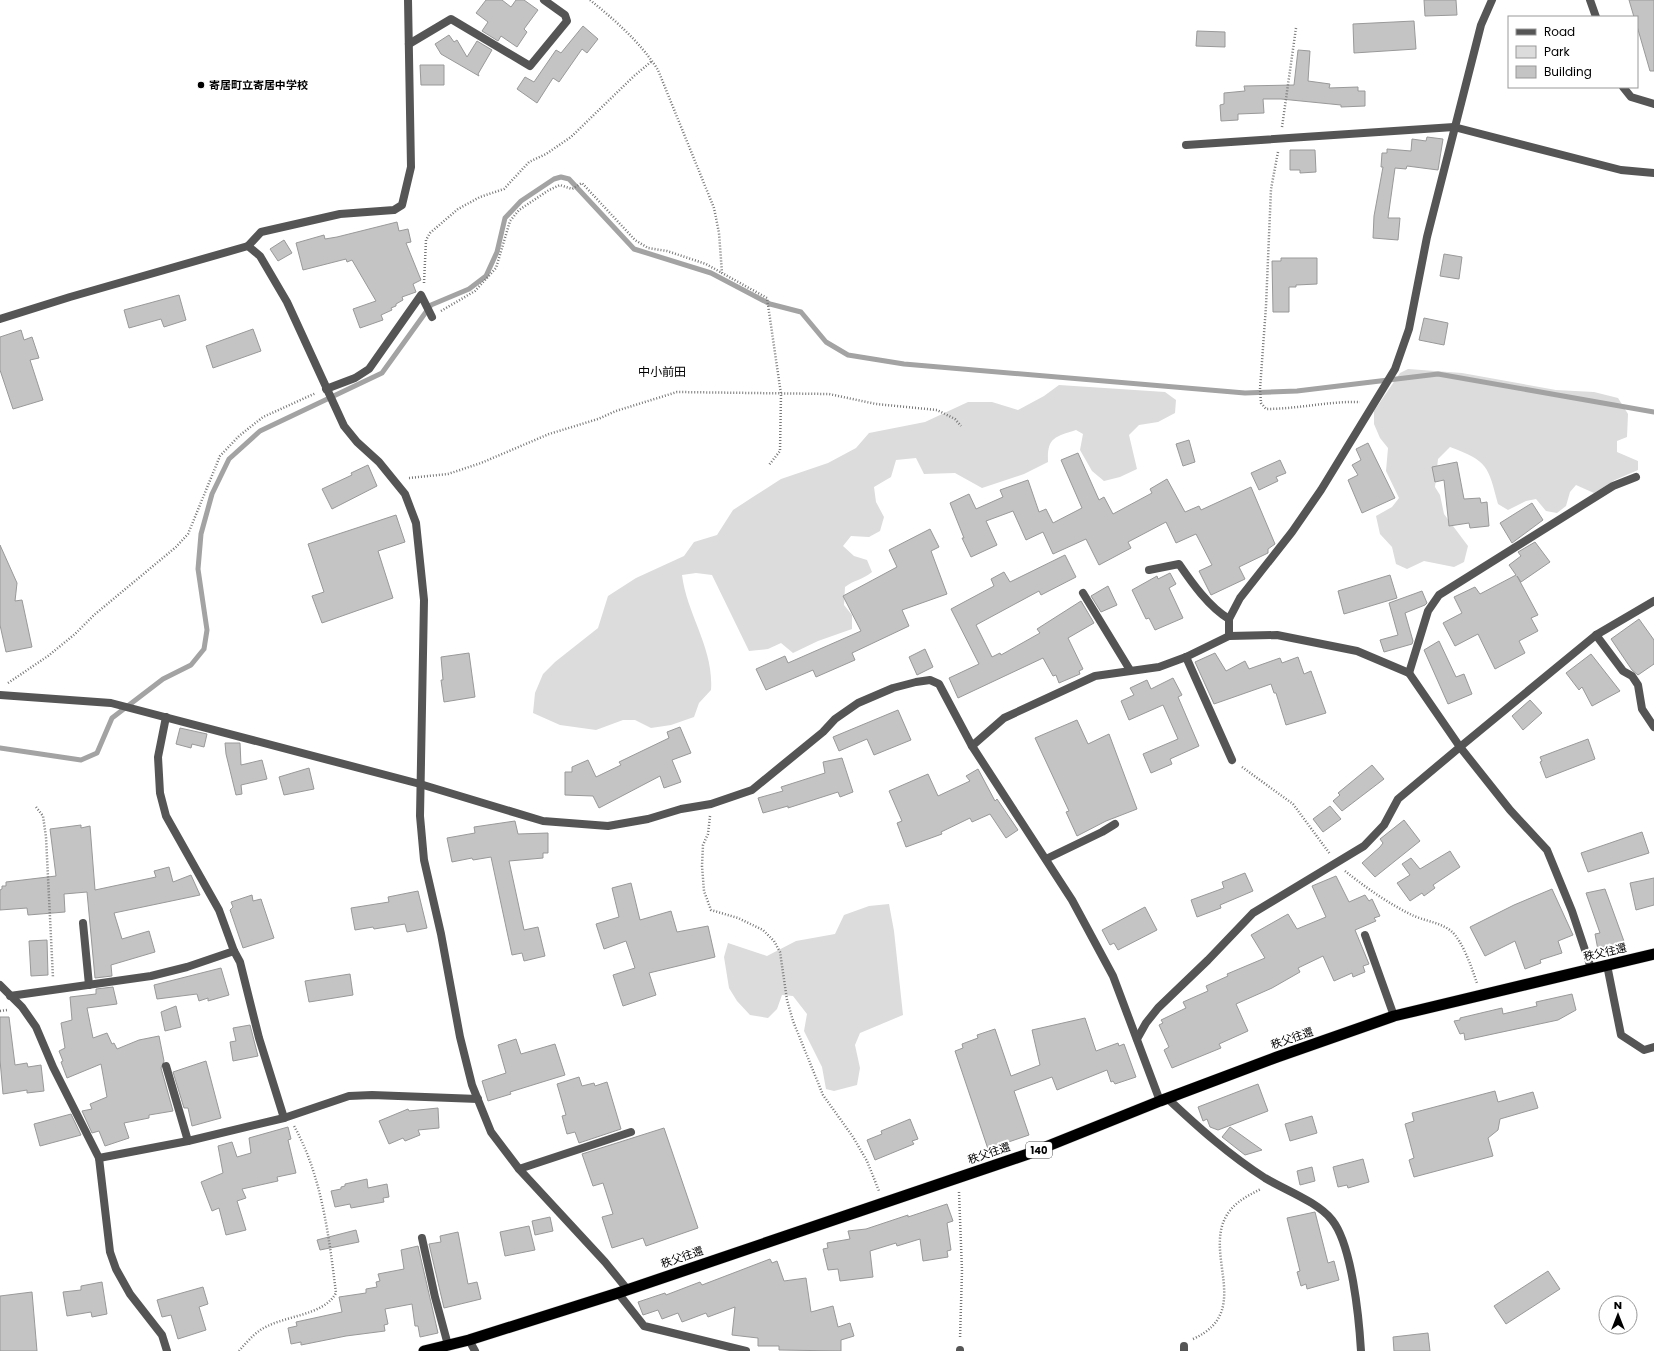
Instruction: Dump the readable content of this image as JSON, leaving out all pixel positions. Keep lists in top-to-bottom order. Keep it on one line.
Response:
{"streets":{"highway":["秩父往還","140"]},"districts":["中小前田"],"places":["寄居町立寄居中学校"],"legend":["Road","Park","Building"],"north":"top"}
